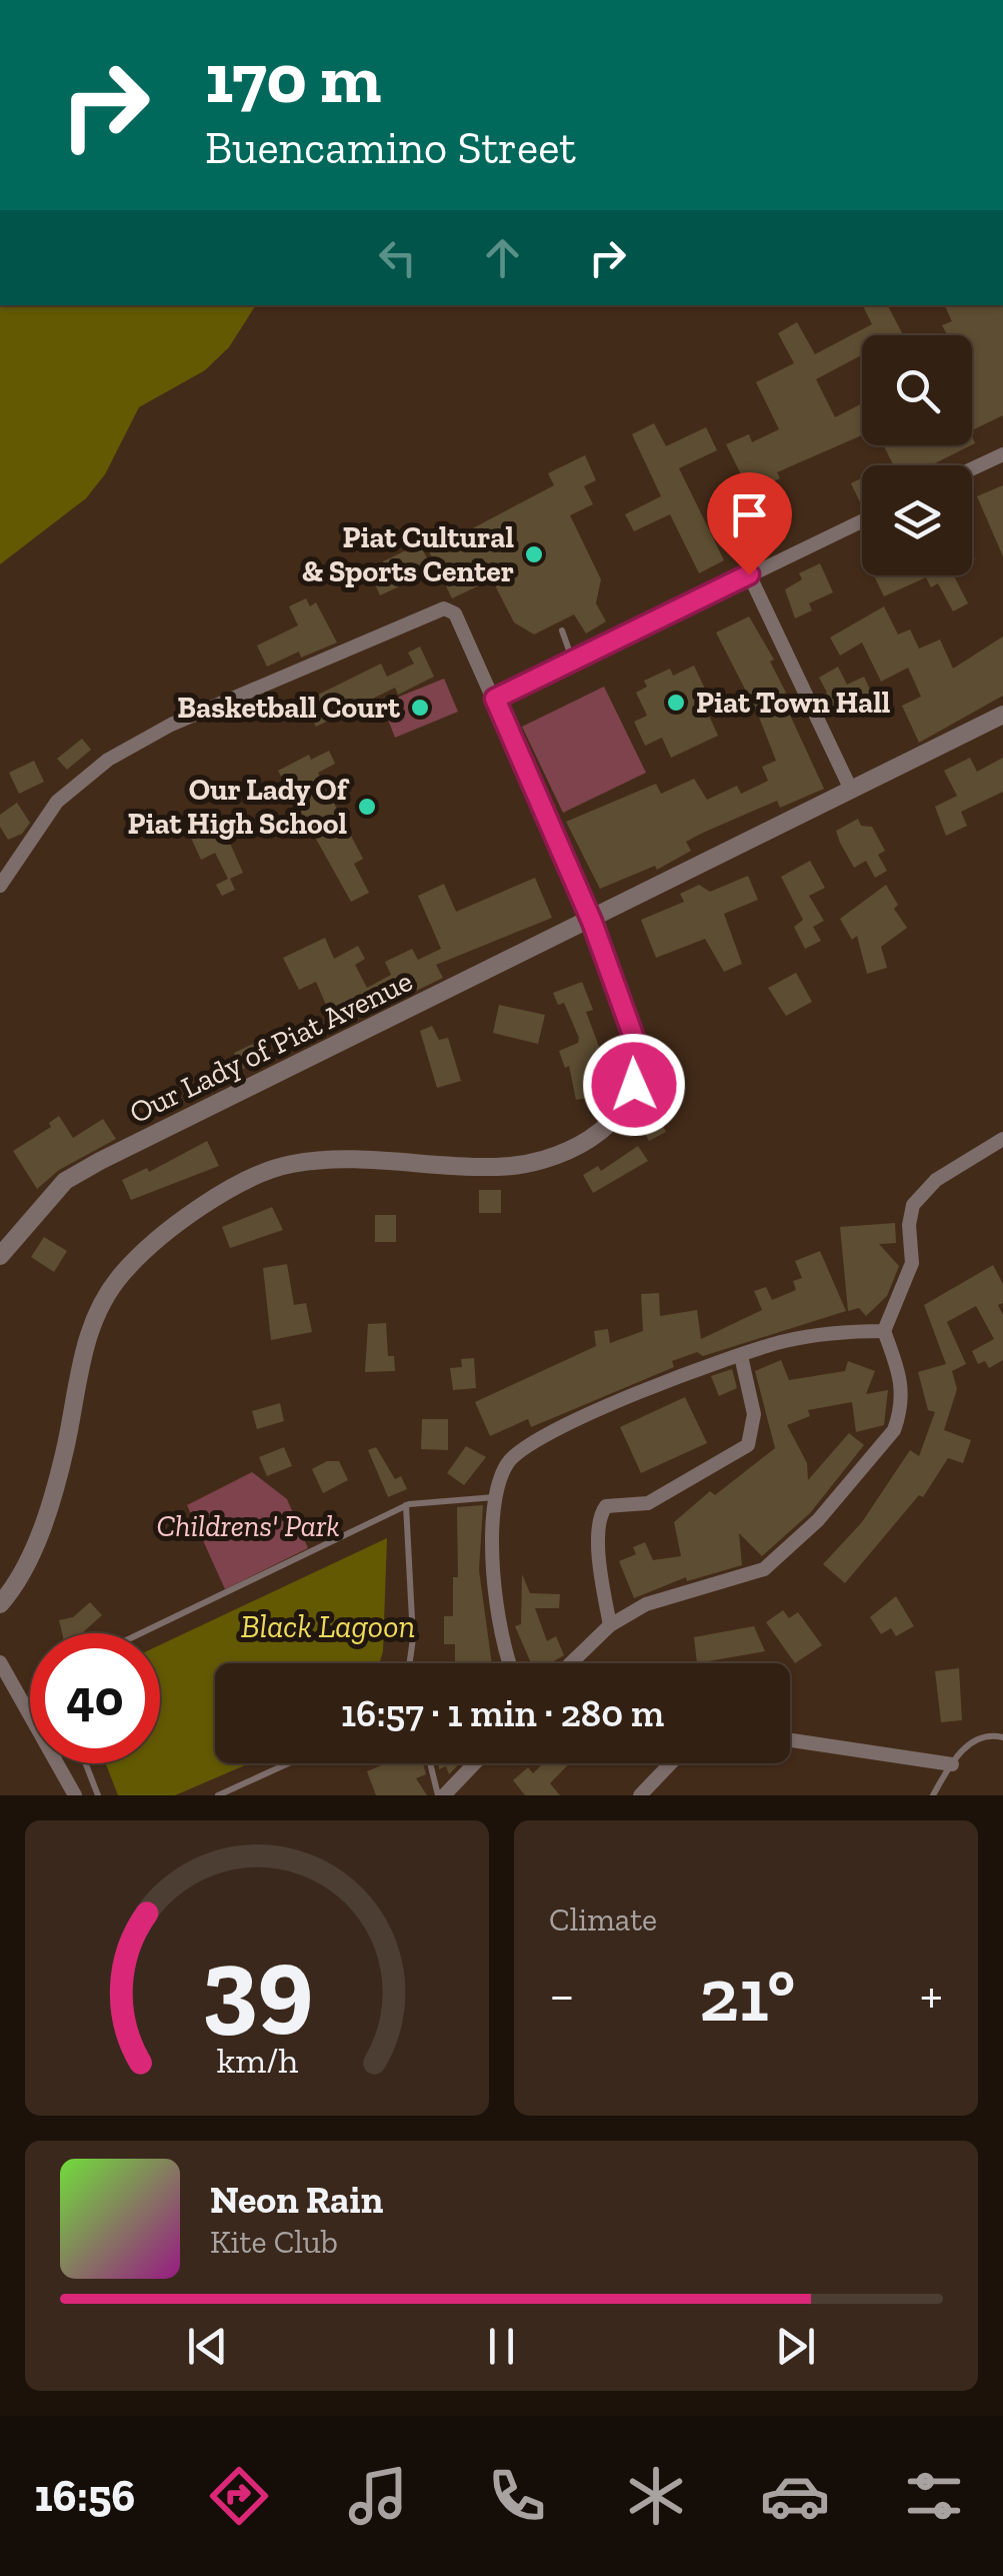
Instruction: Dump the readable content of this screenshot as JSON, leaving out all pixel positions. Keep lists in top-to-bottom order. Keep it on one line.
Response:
{"streets":{"street":["Our Lady of Piat Avenue"]},"water":["Black Lagoon"],"parks":["Childrens' Park"],"places":["Piat Cultural & Sports Center","Piat Town Hall","Basketball Court","Our Lady Of Piat High School"],"page":{"turn":["170 m","Buencamino Street"],"limit":"40","trip":"16:57 · 1 min · 280 m","tile":"Climate","heat":["−","21°","+"],"song":["Neon Rain","Kite Club"],"tabs":"16:56","gauge":["39","km/h"]}}
